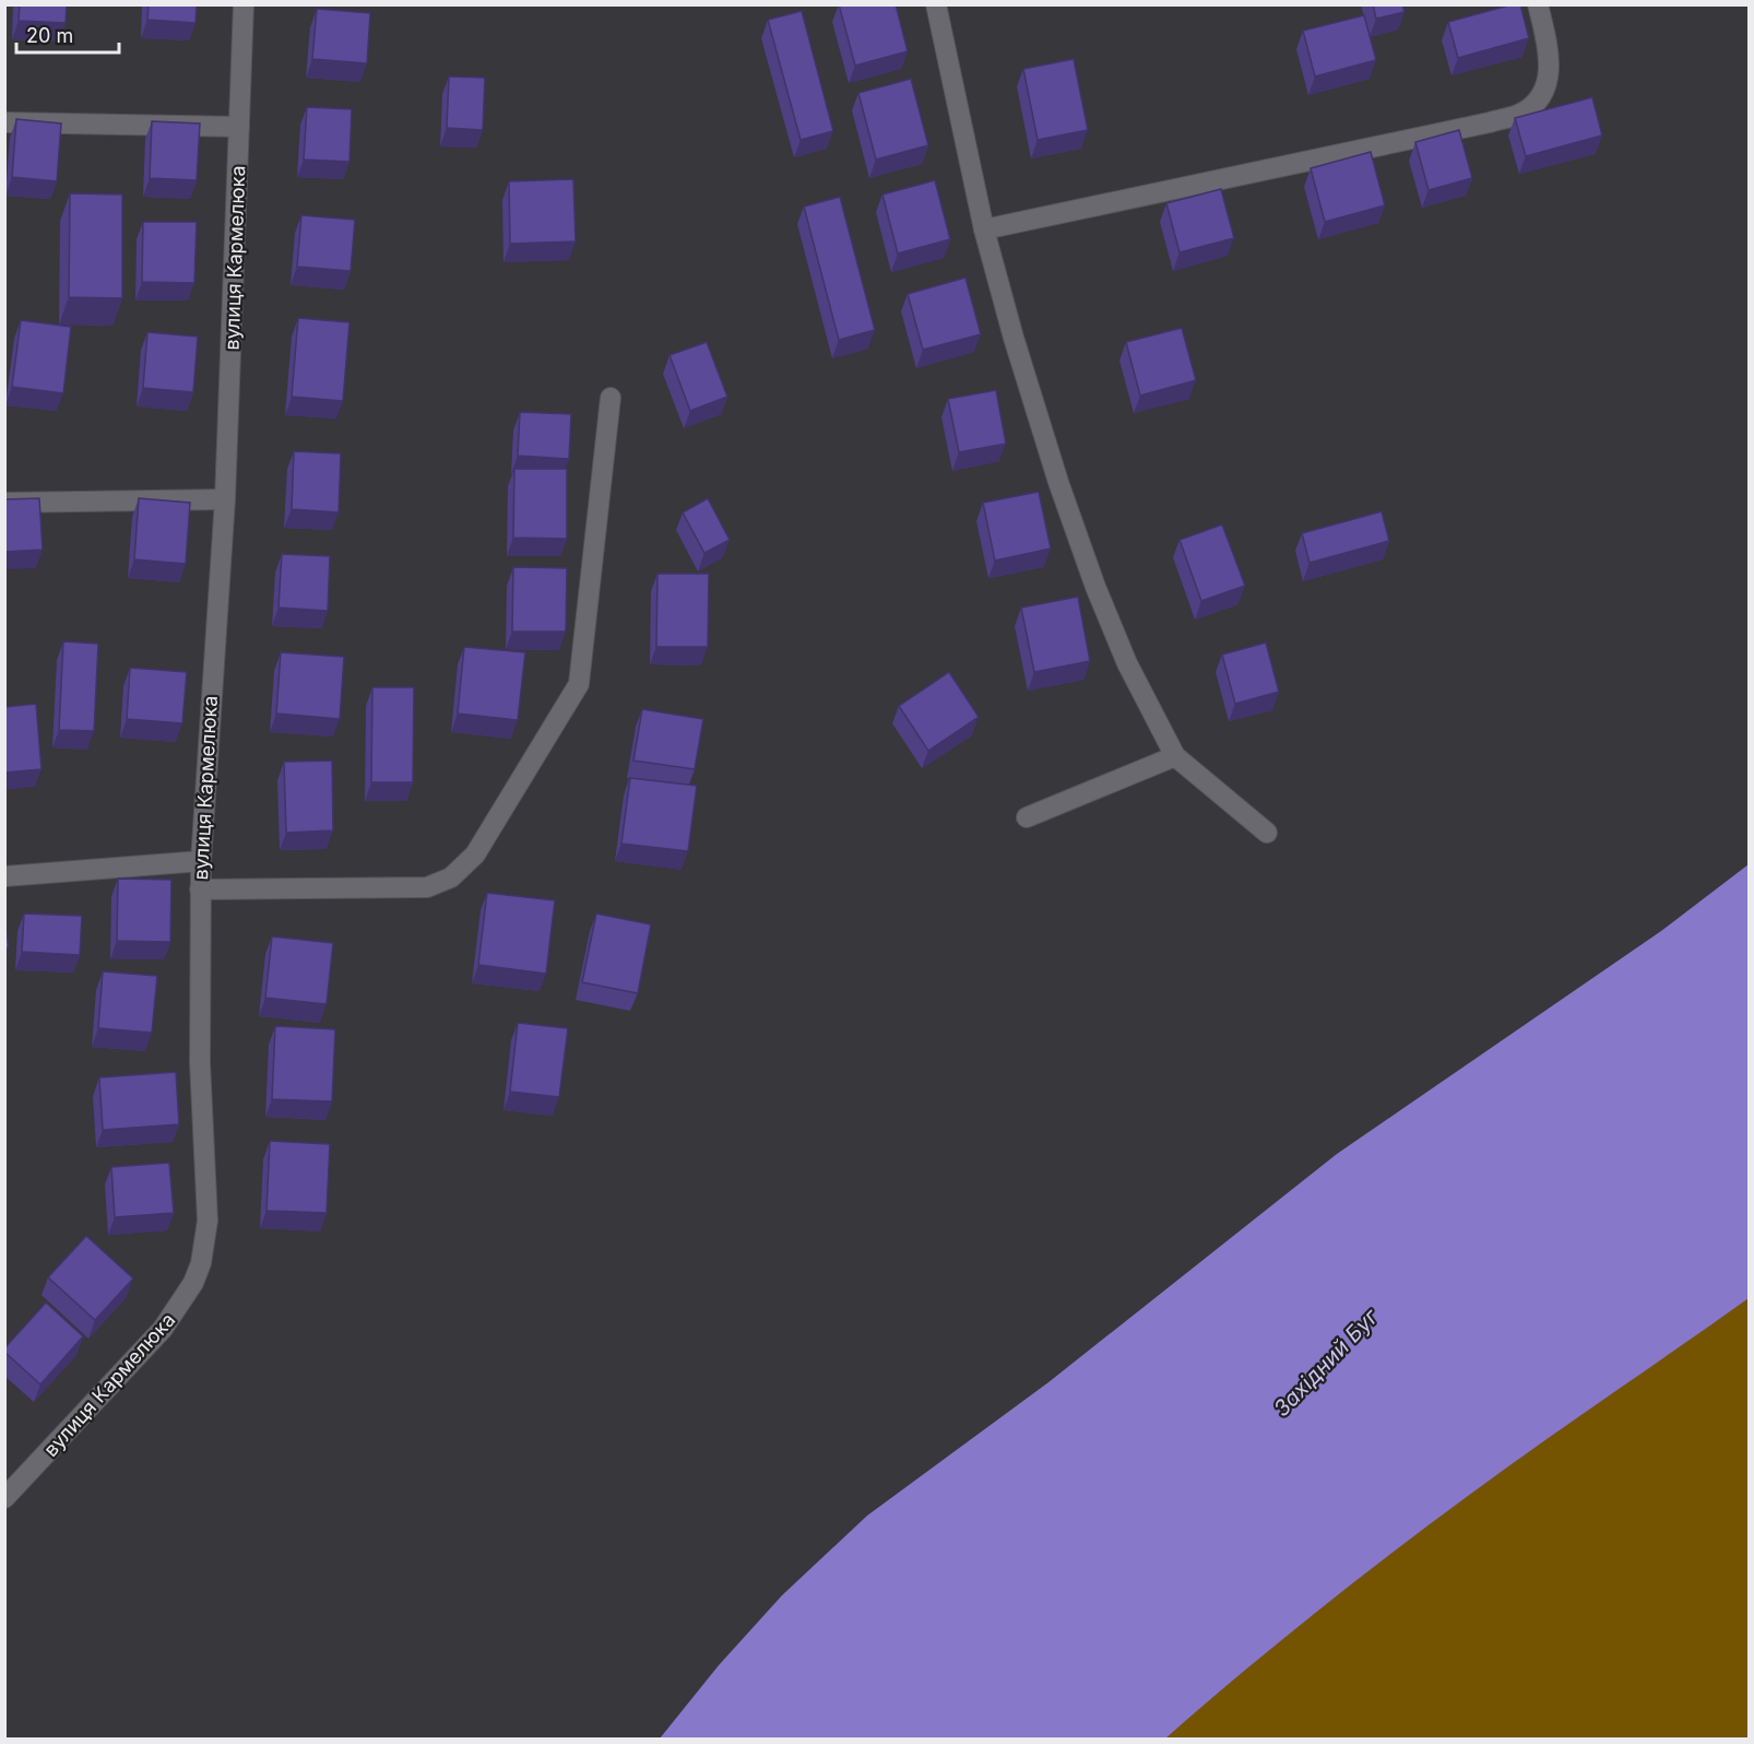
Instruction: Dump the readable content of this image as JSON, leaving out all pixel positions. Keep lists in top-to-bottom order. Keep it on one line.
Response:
{"streets":{"street":["вулиця Кармелюка"]},"water":["Західний Буг"],"scale_bar":"20 m"}
